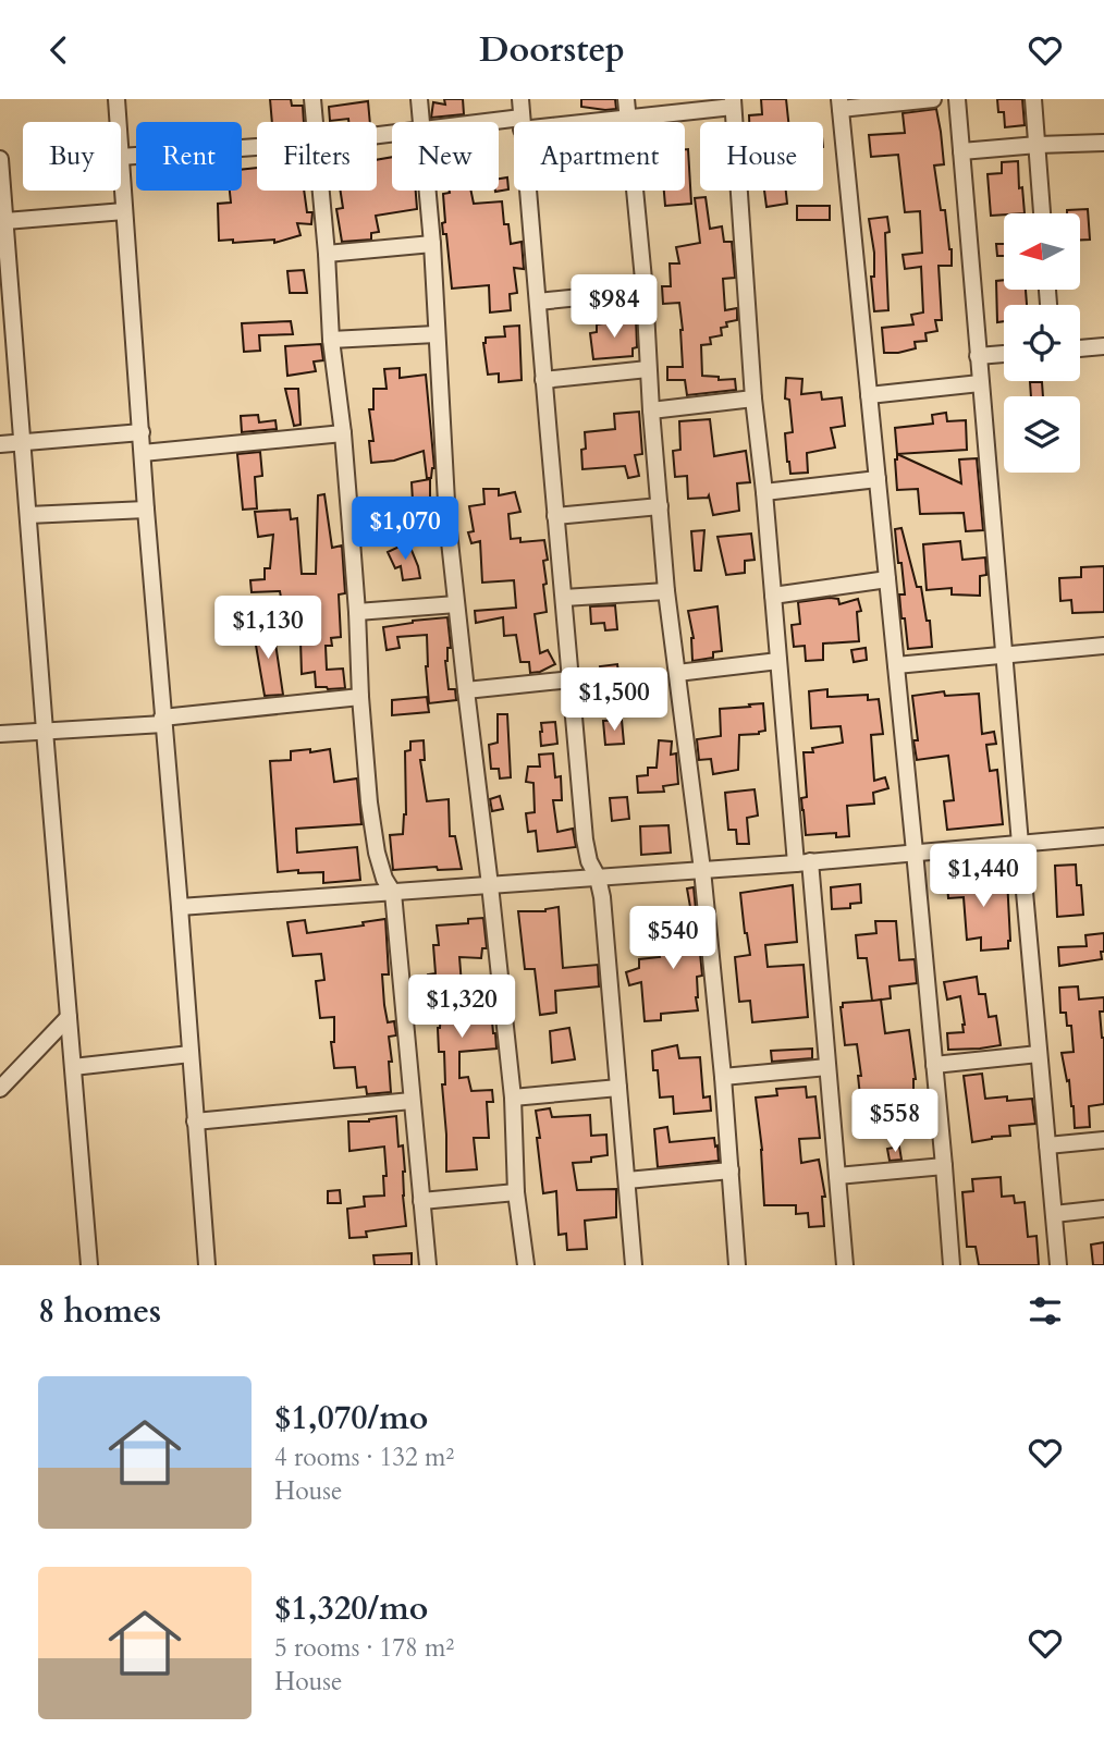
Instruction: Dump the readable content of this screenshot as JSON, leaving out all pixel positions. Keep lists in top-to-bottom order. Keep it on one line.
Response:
{"north":"left","page":{"header":"Doorstep","chip":["Buy","Rent","Filters","New","Apartment","House"],"price":["$984","$1,070","$1,130","$1,500","$1,440","$540","$1,320","$558"],"heading":"8 homes","list":[{"name":"$1,070/mo","note":"4 rooms · 132 m² · House"},{"name":"$1,320/mo","note":"5 rooms · 178 m² · House"}]}}
